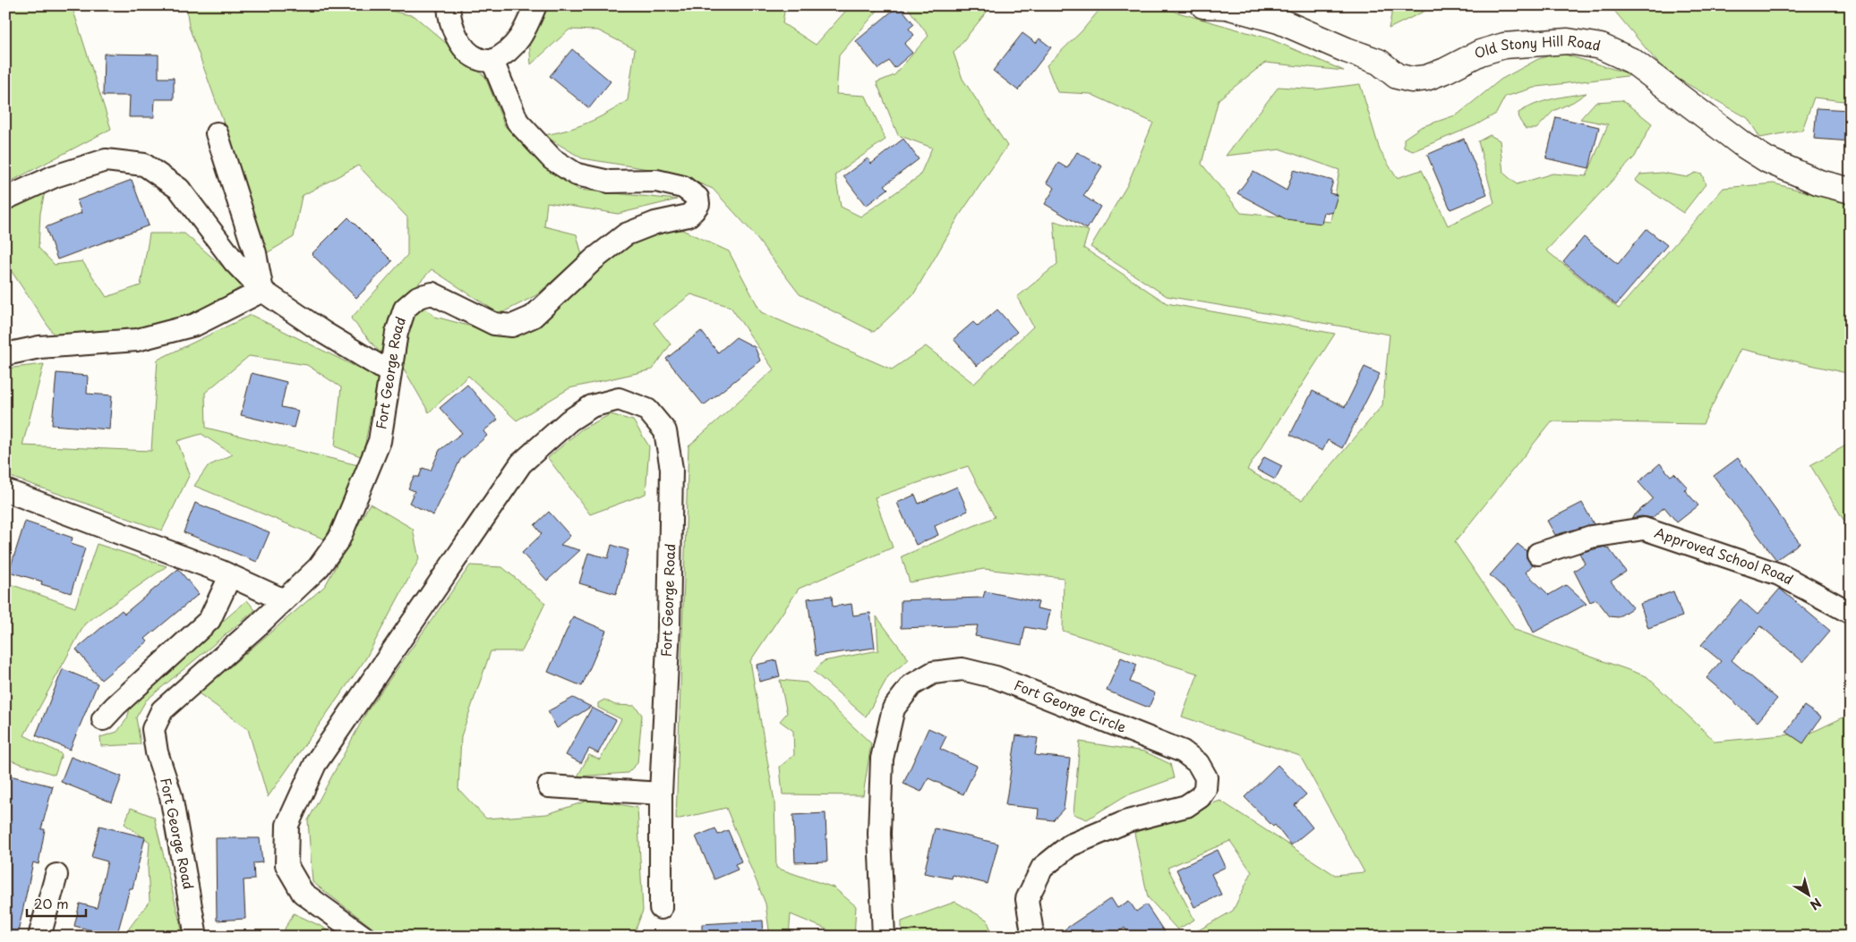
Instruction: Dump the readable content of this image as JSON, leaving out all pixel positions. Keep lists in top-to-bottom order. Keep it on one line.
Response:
{"streets":{"street":["Old Stony Hill Road","Fort George Road","Approved School Road","Fort George Circle"]},"scale_bar":"20 m","north":"bottom right"}
